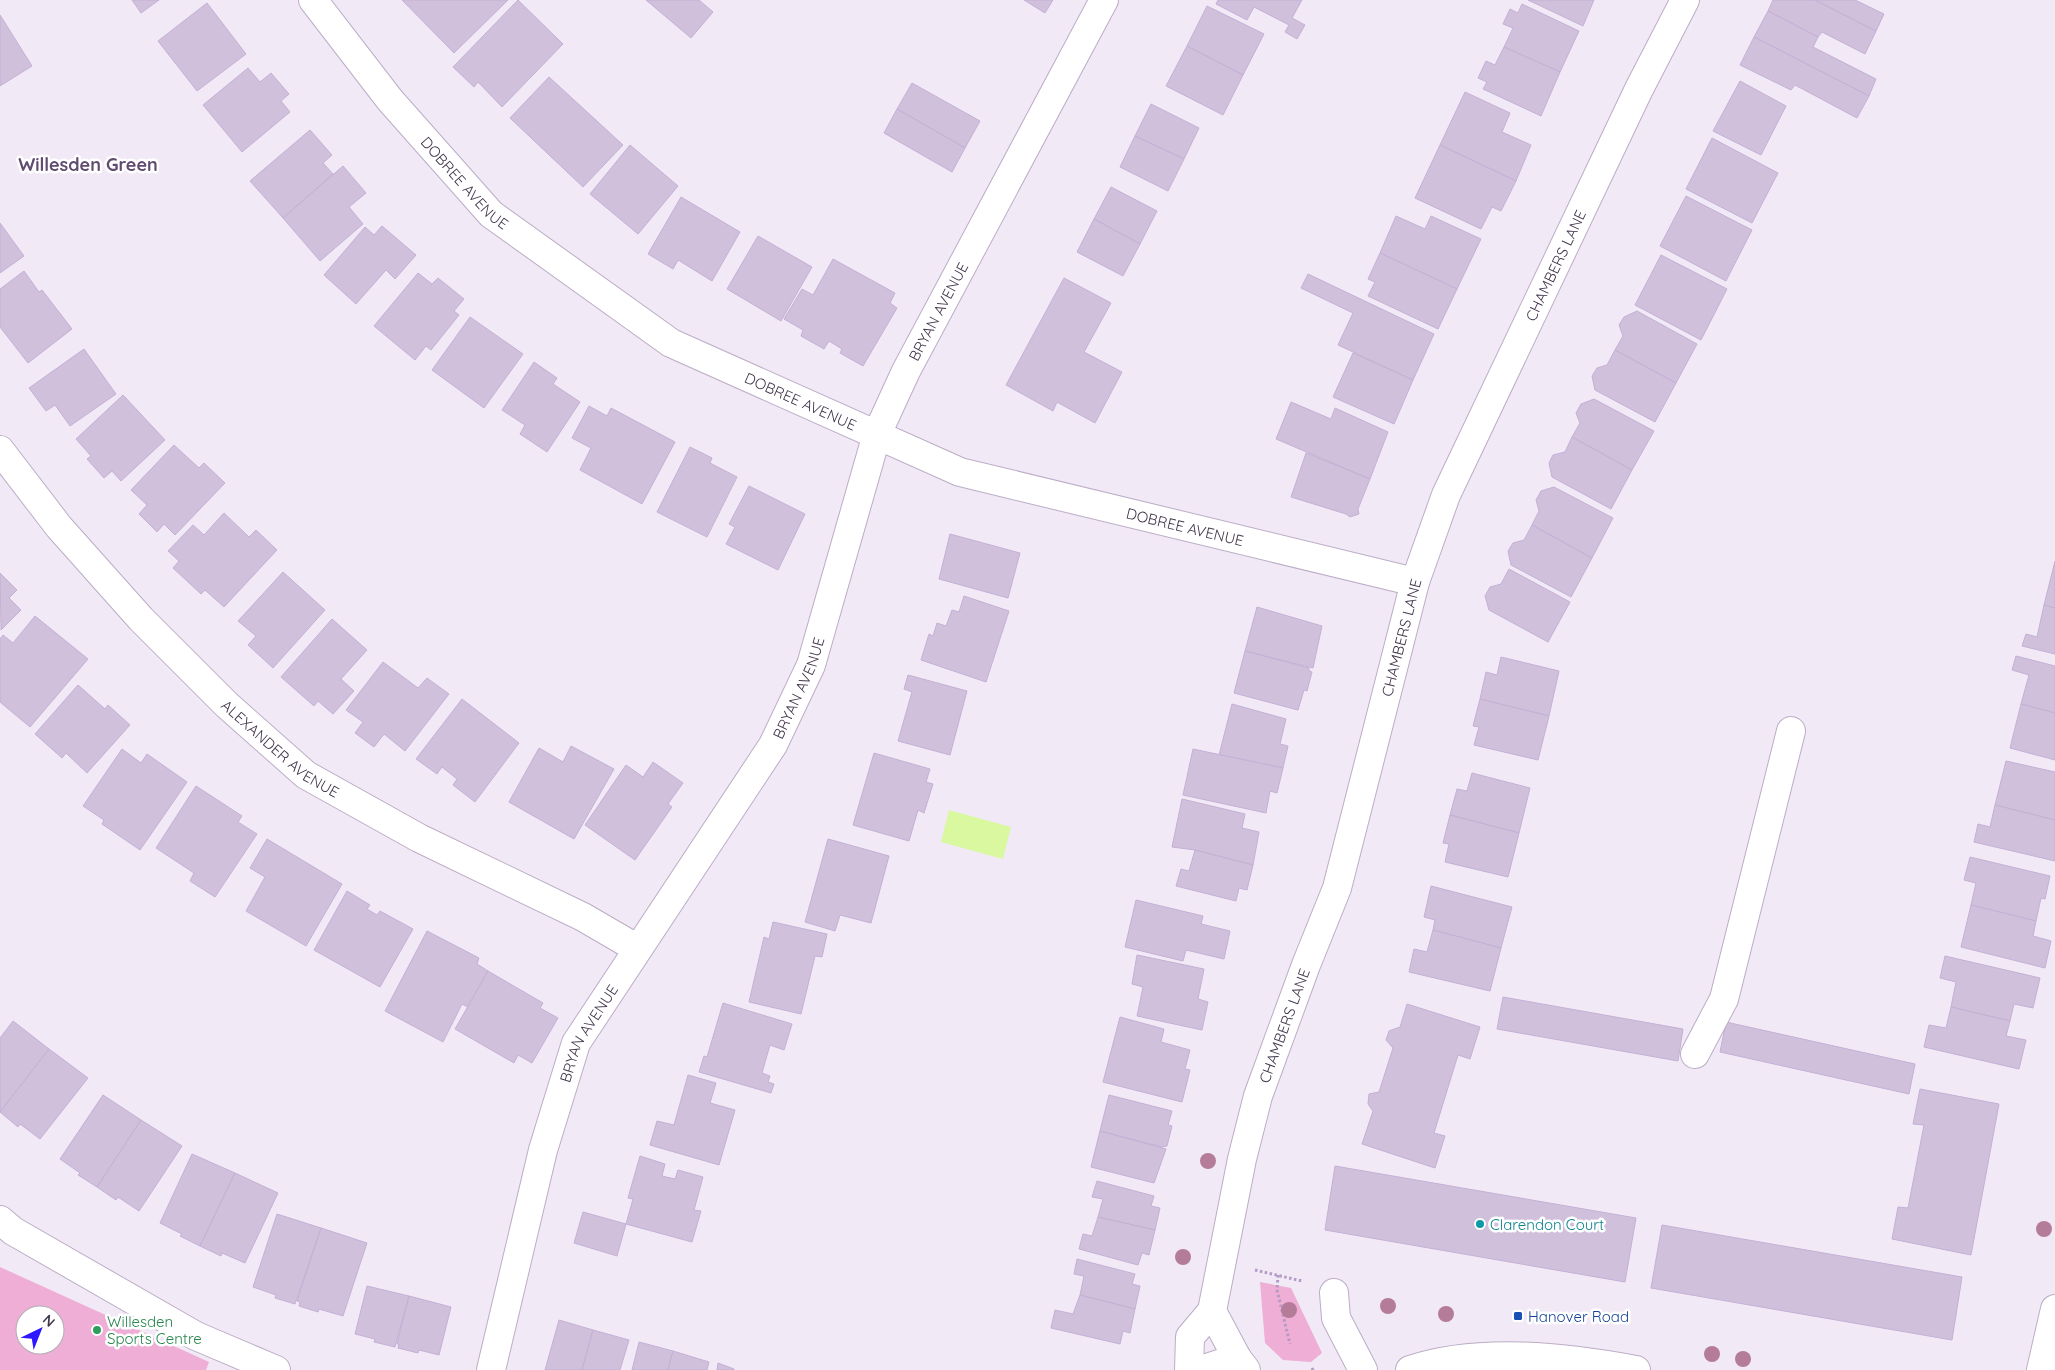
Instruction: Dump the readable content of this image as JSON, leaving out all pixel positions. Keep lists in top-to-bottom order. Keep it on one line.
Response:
{"streets":{"street":["DOBREE AVENUE","CHAMBERS LANE","BRYAN AVENUE","ALEXANDER AVENUE"]},"crossings":[["DOBREE AVENUE","CHAMBERS LANE"],["DOBREE AVENUE","BRYAN AVENUE"],["BRYAN AVENUE","ALEXANDER AVENUE"]],"districts":["Willesden Green"],"places":{"other":["Clarendon Court","Willesden Sports Centre"],"transit":["Hanover Road"]},"north":"top right"}
